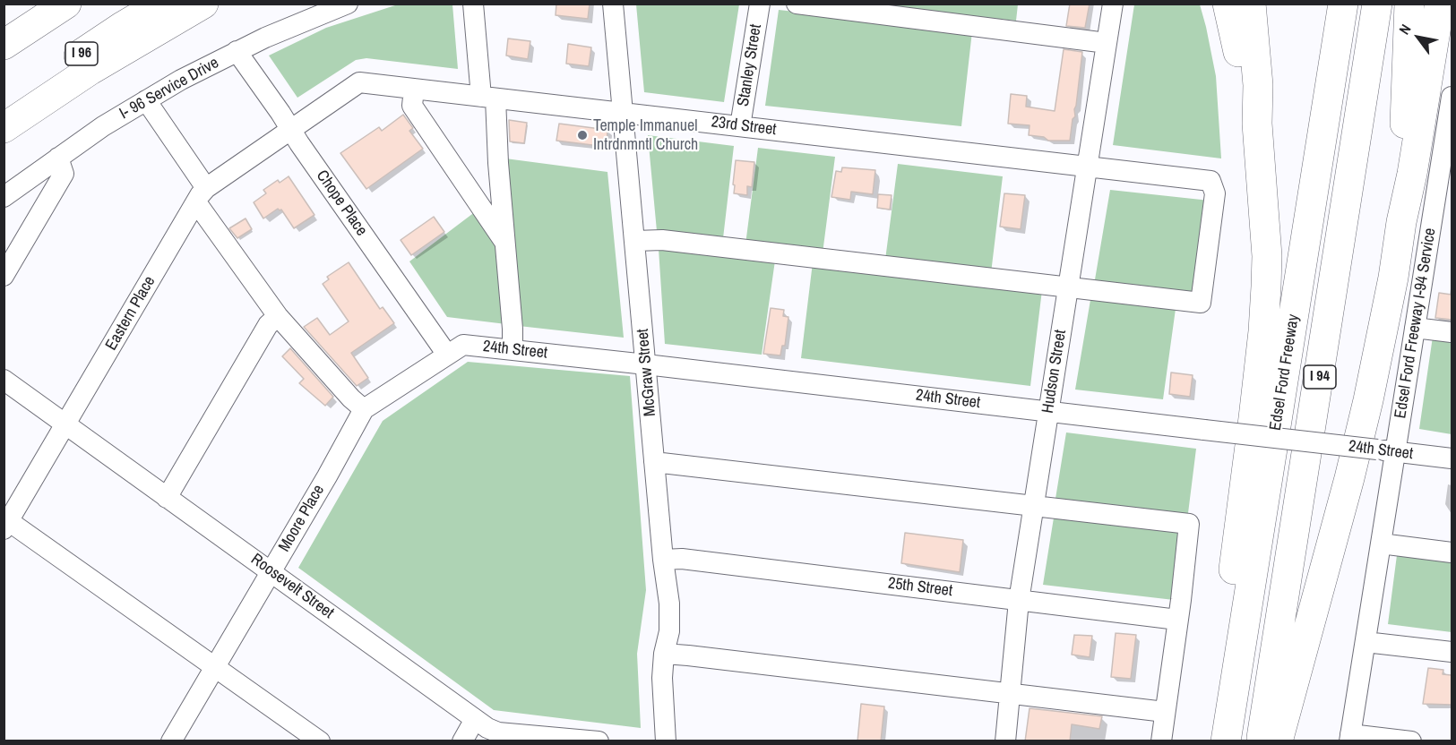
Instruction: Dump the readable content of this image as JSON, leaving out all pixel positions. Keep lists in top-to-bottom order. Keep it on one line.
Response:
{"streets":{"highway":["I 96","Edsel Ford Freeway","I 94"],"street":["Stanley Street","I- 96 Service Drive","23rd Street","Chope Place","Eastern Place","Edsel Ford Freeway I-94 Service","24th Street","Hudson Street","McGraw Street","Moore Place","Roosevelt Street","25th Street"]},"crossings":[["Stanley Street","23rd Street"],["I- 96 Service Drive","Chope Place"],["23rd Street","Chope Place"],["23rd Street","Eastern Place"],["23rd Street","Hudson Street"],["23rd Street","McGraw Street"],["Chope Place","Eastern Place"],["Chope Place","24th Street"],["Chope Place","Moore Place"],["Eastern Place","Roosevelt Street"],["Edsel Ford Freeway I-94 Service","24th Street"],["24th Street","Hudson Street"],["24th Street","McGraw Street"],["24th Street","Moore Place"],["Hudson Street","25th Street"],["McGraw Street","25th Street"],["Moore Place","Roosevelt Street"]],"places":["Temple Immanuel Intrdnmntl Church"],"north":"top left"}
